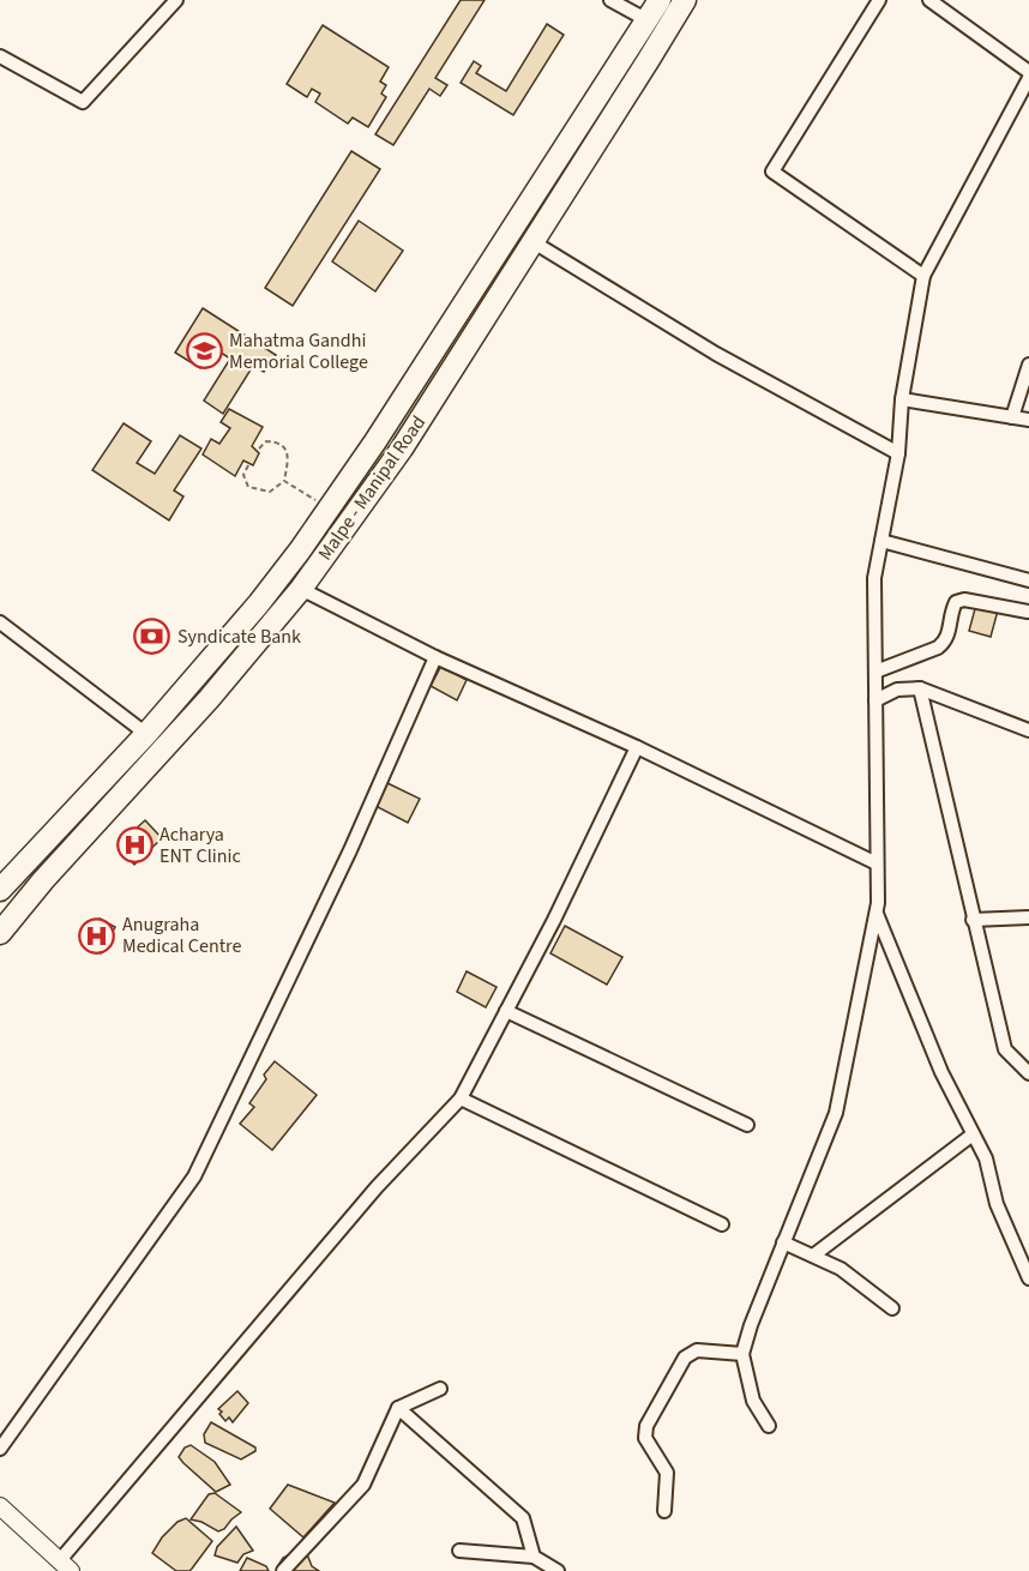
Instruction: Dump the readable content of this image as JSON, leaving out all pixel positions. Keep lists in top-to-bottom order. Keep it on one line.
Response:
{"streets":{"highway":["Malpe - Manipal Road"]},"places":{"school or university":["Mahatma Gandhi Memorial College"],"bank":["Syndicate Bank"],"hospital":["Acharya ENT Clinic","Anugraha Medical Centre"]}}
